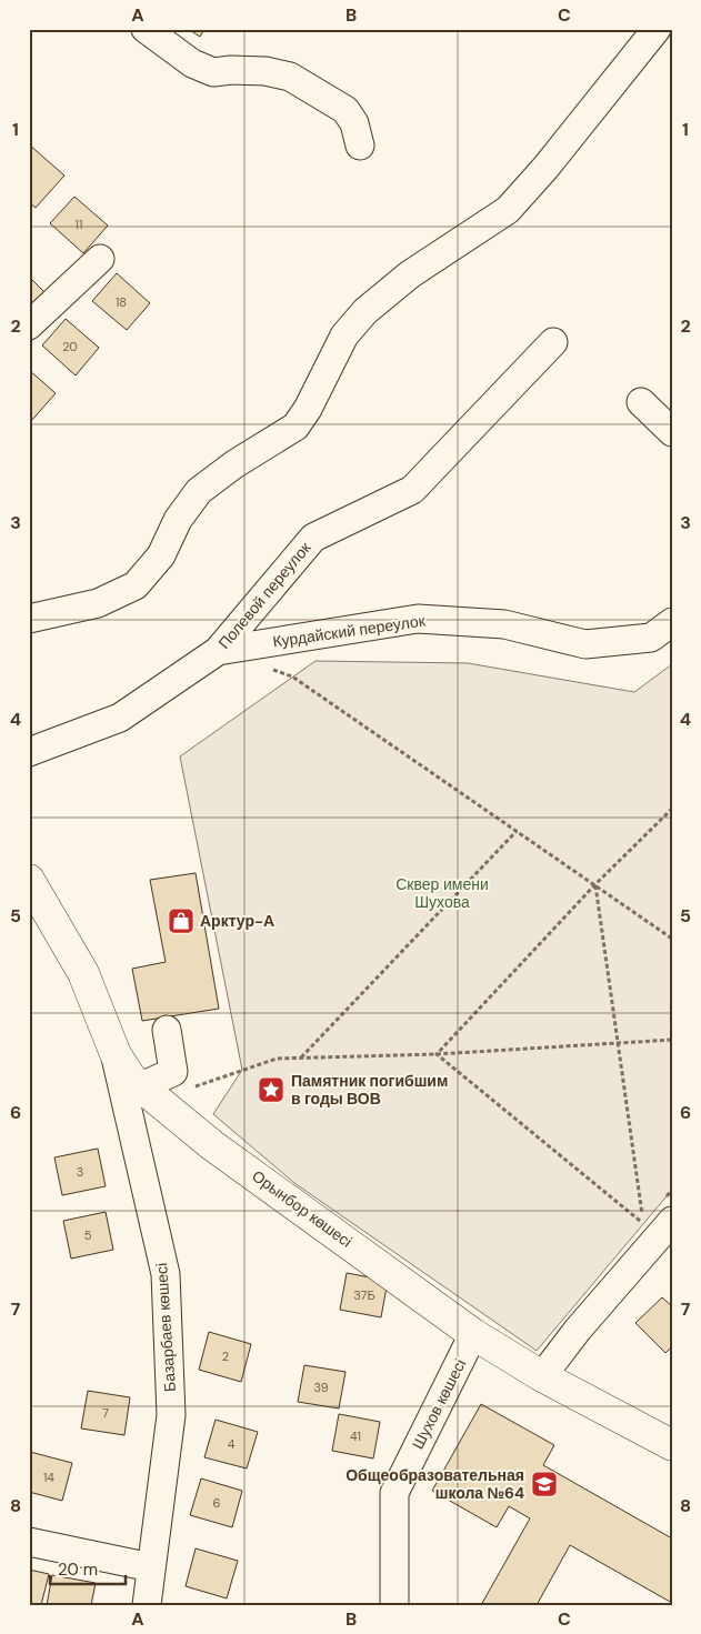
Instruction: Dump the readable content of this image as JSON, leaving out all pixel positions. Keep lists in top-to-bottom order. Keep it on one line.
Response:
{"streets":{"main road":["Орынбор көшесі"],"street":["Полевой переулок","Курдайский переулок","Базарбаев көшесі","Шухов көшесі"]},"crossings":[["Полевой переулок","Курдайский переулок"],["Орынбор көшесі","Базарбаев көшесі"],["Орынбор көшесі","Шухов көшесі"]],"parks":["Сквер имени Шухова"],"places":{"shop":["Арктур-А"],"place":["Памятник погибшим в годы ВОВ"],"school or university":["Общеобразовательная школа №64"]},"house_numbers":["11","18","20","3","5","37Б","2","39","7","41","4","14","6"],"scale_bar":"20 m","grid":{"columns":["A","B","C"],"rows":["1","2","3","4","5","6","7","8"]}}
